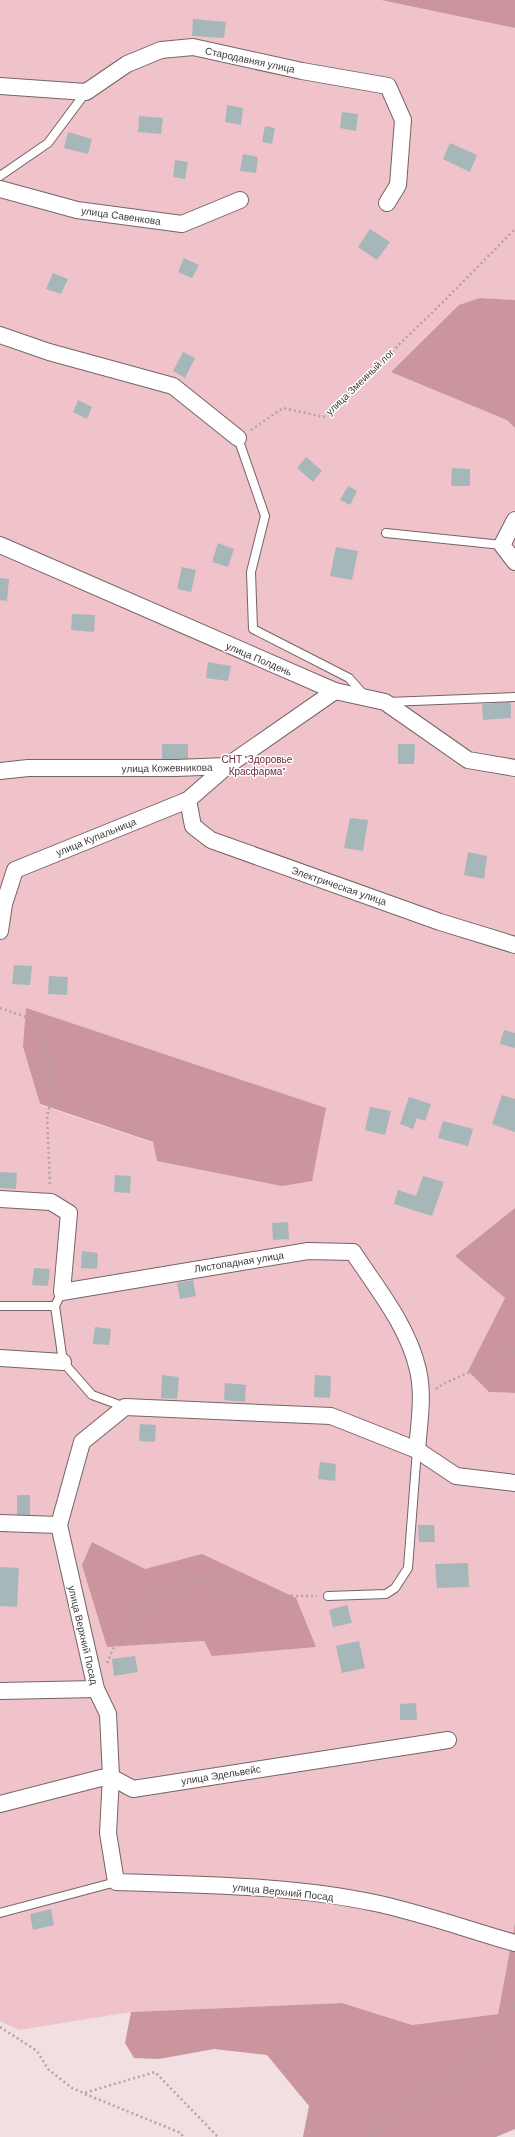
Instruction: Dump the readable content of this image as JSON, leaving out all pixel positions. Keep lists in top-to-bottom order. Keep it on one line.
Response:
{"streets":{"street":["Стародавняя улица","улица Савенкова","улица Полдень","улица Кожевникова","улица Купальница","Электрическая улица","Листопадная улица","улица Верхний Посад","улица Эдельвейс"],"path":["улица Змеиный лог"]},"crossings":[["улица Полдень","улица Кожевникова"],["улица Кожевникова","улица Купальница"],["улица Купальница","Электрическая улица"],["улица Верхний Посад","улица Эдельвейс"]],"parks":["СНТ \"Здоровье Красфарма\""]}
